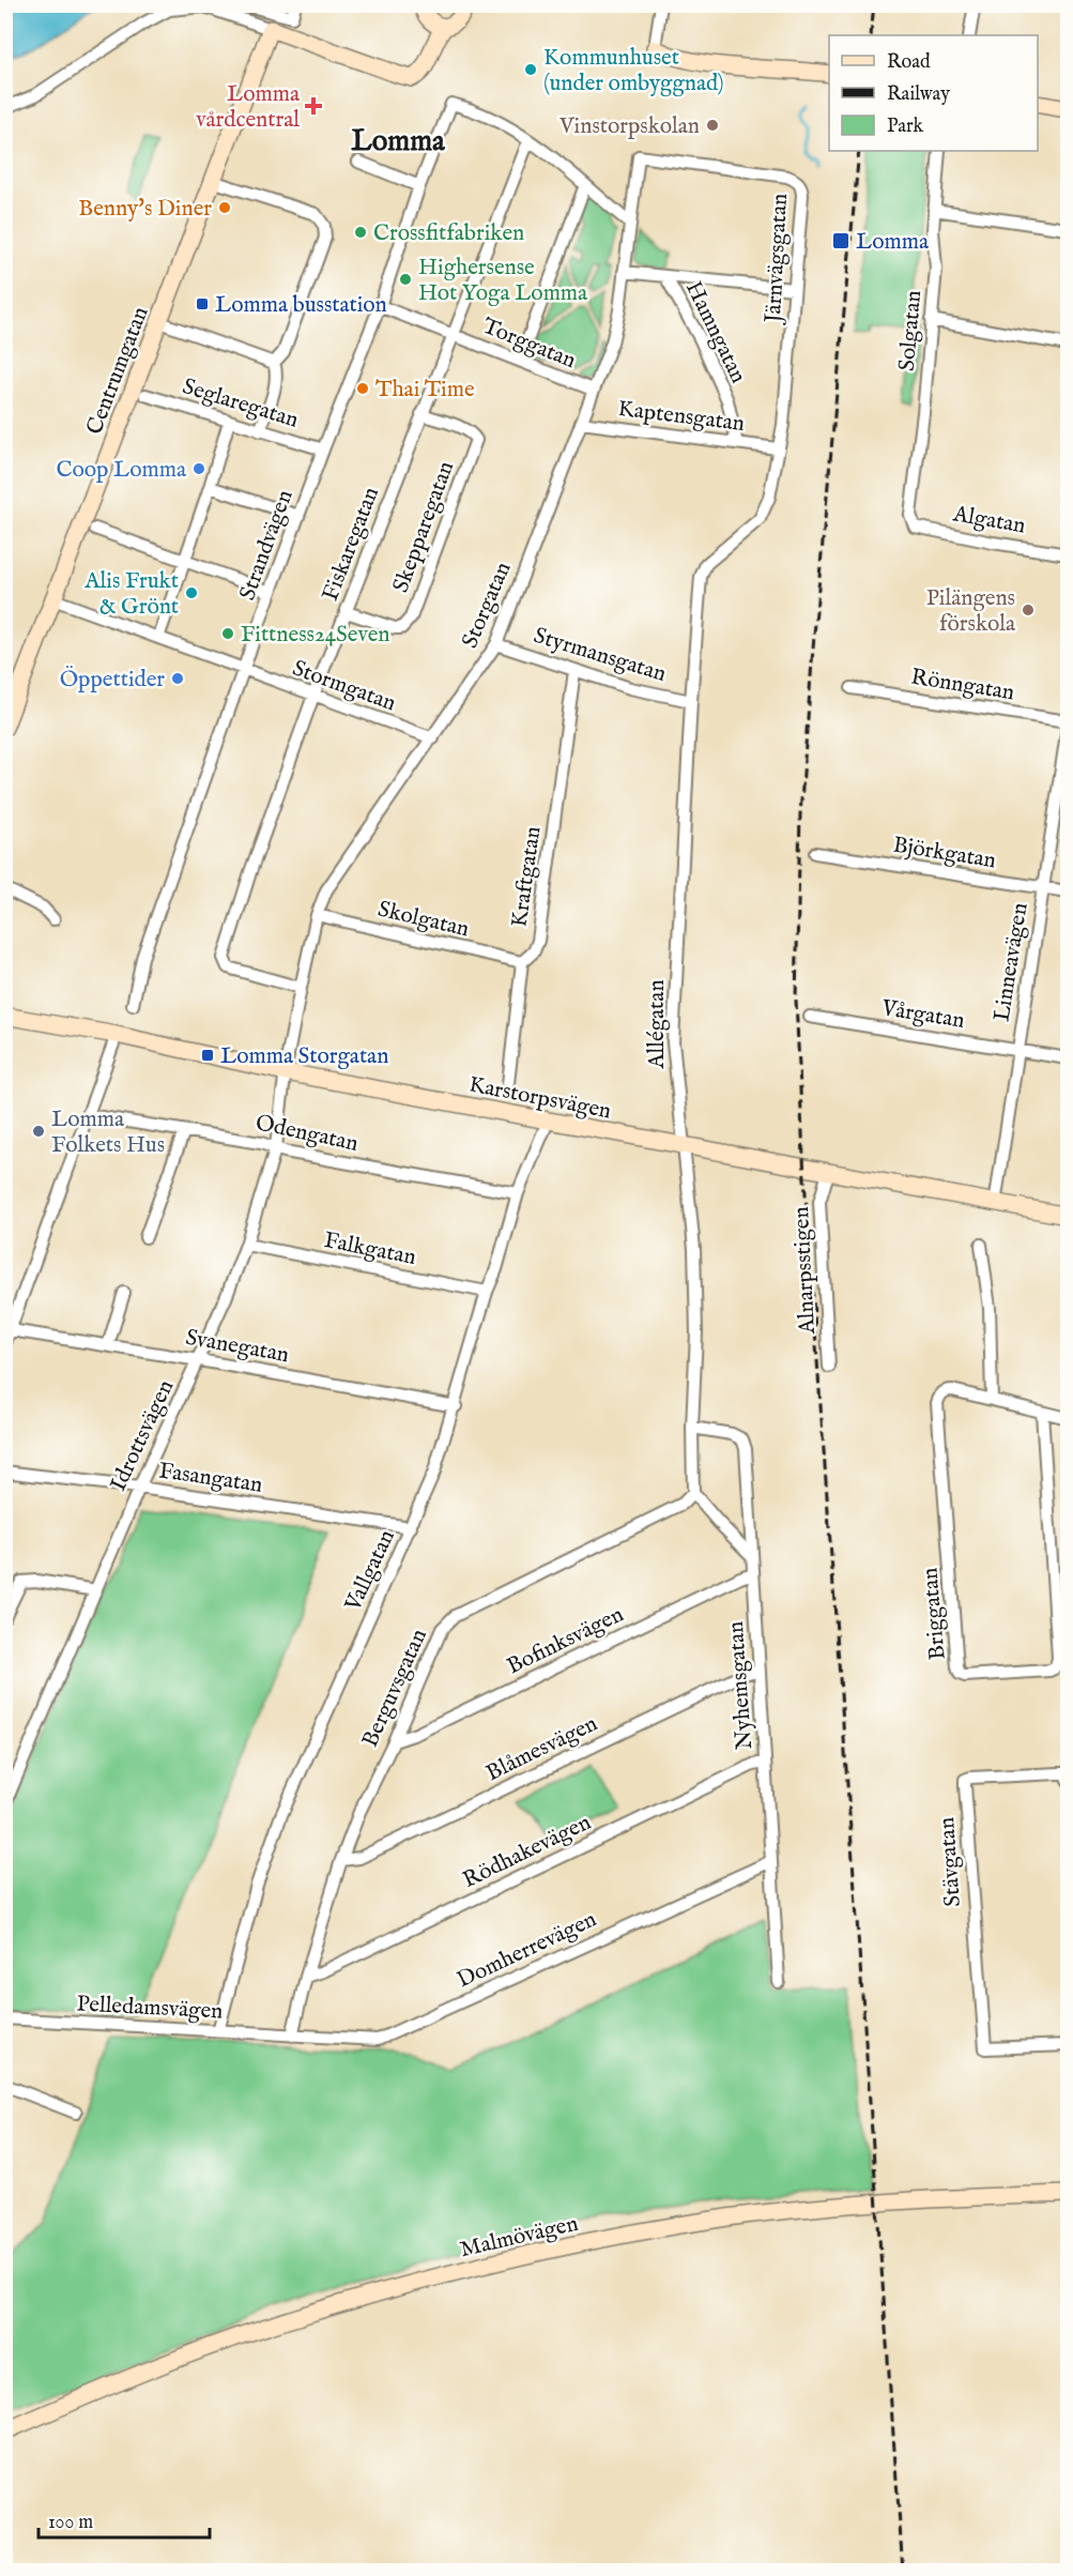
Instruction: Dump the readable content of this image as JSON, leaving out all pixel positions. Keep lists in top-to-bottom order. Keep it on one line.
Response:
{"streets":{"street":["Järnvägsgatan","Solgatan","Hamngatan","Torggatan","Centrumgatan","Seglaregatan","Kaptensgatan","Algatan","Skepparegatan","Fiskaregatan","Strandvägen","Storgatan","Styrmansgatan","Rönngatan","Stormgatan","Björkgatan","Kraftgatan","Skolgatan","Linneavägen","Vårgatan","Allégatan","Karstorpsvägen","Odengatan","Falkgatan","Alnarpsstigen","Svanegatan","Idrottsvägen","Fasangatan","Vallgatan","Briggatan","Bofinksvägen","Nyhemsgatan","Berguvsgatan","Blåmesvägen","Rödhakevägen","Stävgatan","Domherrevägen","Pelledamsvägen","Malmövägen"]},"crossings":[["Järnvägsgatan","Kaptensgatan"],["Järnvägsgatan","Storgatan"],["Järnvägsgatan","Allégatan"],["Solgatan","Algatan"],["Hamngatan","Kaptensgatan"],["Torggatan","Fiskaregatan"],["Torggatan","Strandvägen"],["Torggatan","Storgatan"],["Centrumgatan","Stormgatan"],["Seglaregatan","Strandvägen"],["Kaptensgatan","Storgatan"],["Skepparegatan","Fiskaregatan"],["Fiskaregatan","Strandvägen"],["Fiskaregatan","Storgatan"],["Fiskaregatan","Stormgatan"],["Strandvägen","Stormgatan"],["Storgatan","Styrmansgatan"],["Storgatan","Stormgatan"],["Storgatan","Skolgatan"],["Storgatan","Karstorpsvägen"],["Storgatan","Idrottsvägen"],["Styrmansgatan","Kraftgatan"],["Styrmansgatan","Allégatan"],["Björkgatan","Linneavägen"],["Kraftgatan","Skolgatan"],["Linneavägen","Vårgatan"],["Linneavägen","Karstorpsvägen"],["Allégatan","Karstorpsvägen"],["Allégatan","Nyhemsgatan"],["Allégatan","Berguvsgatan"],["Karstorpsvägen","Alnarpsstigen"],["Karstorpsvägen","Idrottsvägen"],["Karstorpsvägen","Vallgatan"],["Odengatan","Idrottsvägen"],["Odengatan","Vallgatan"],["Falkgatan","Idrottsvägen"],["Falkgatan","Vallgatan"],["Svanegatan","Idrottsvägen"],["Svanegatan","Vallgatan"],["Idrottsvägen","Fasangatan"],["Fasangatan","Vallgatan"],["Vallgatan","Pelledamsvägen"],["Bofinksvägen","Nyhemsgatan"],["Bofinksvägen","Berguvsgatan"],["Nyhemsgatan","Blåmesvägen"],["Nyhemsgatan","Rödhakevägen"],["Nyhemsgatan","Domherrevägen"],["Berguvsgatan","Blåmesvägen"],["Berguvsgatan","Rödhakevägen"],["Berguvsgatan","Domherrevägen"],["Berguvsgatan","Pelledamsvägen"],["Domherrevägen","Pelledamsvägen"]],"districts":["Lomma"],"places":{"other":["Kommunhuset (under ombyggnad)","Vinstorpskolan","Benny's Diner","Crossfitfabriken","Highersense Hot Yoga Lomma","Thai Time","Coop Lomma","Alis Frukt & Grönt","Pilängens förskola","Fittness24Seven","Öppettider","Lomma Folkets Hus"],"health":["Lomma vårdcentral"],"transit":["Lomma","Lomma busstation","Lomma Storgatan"]},"legend":["Road","Railway","Park"],"scale_bar":"100 m"}
